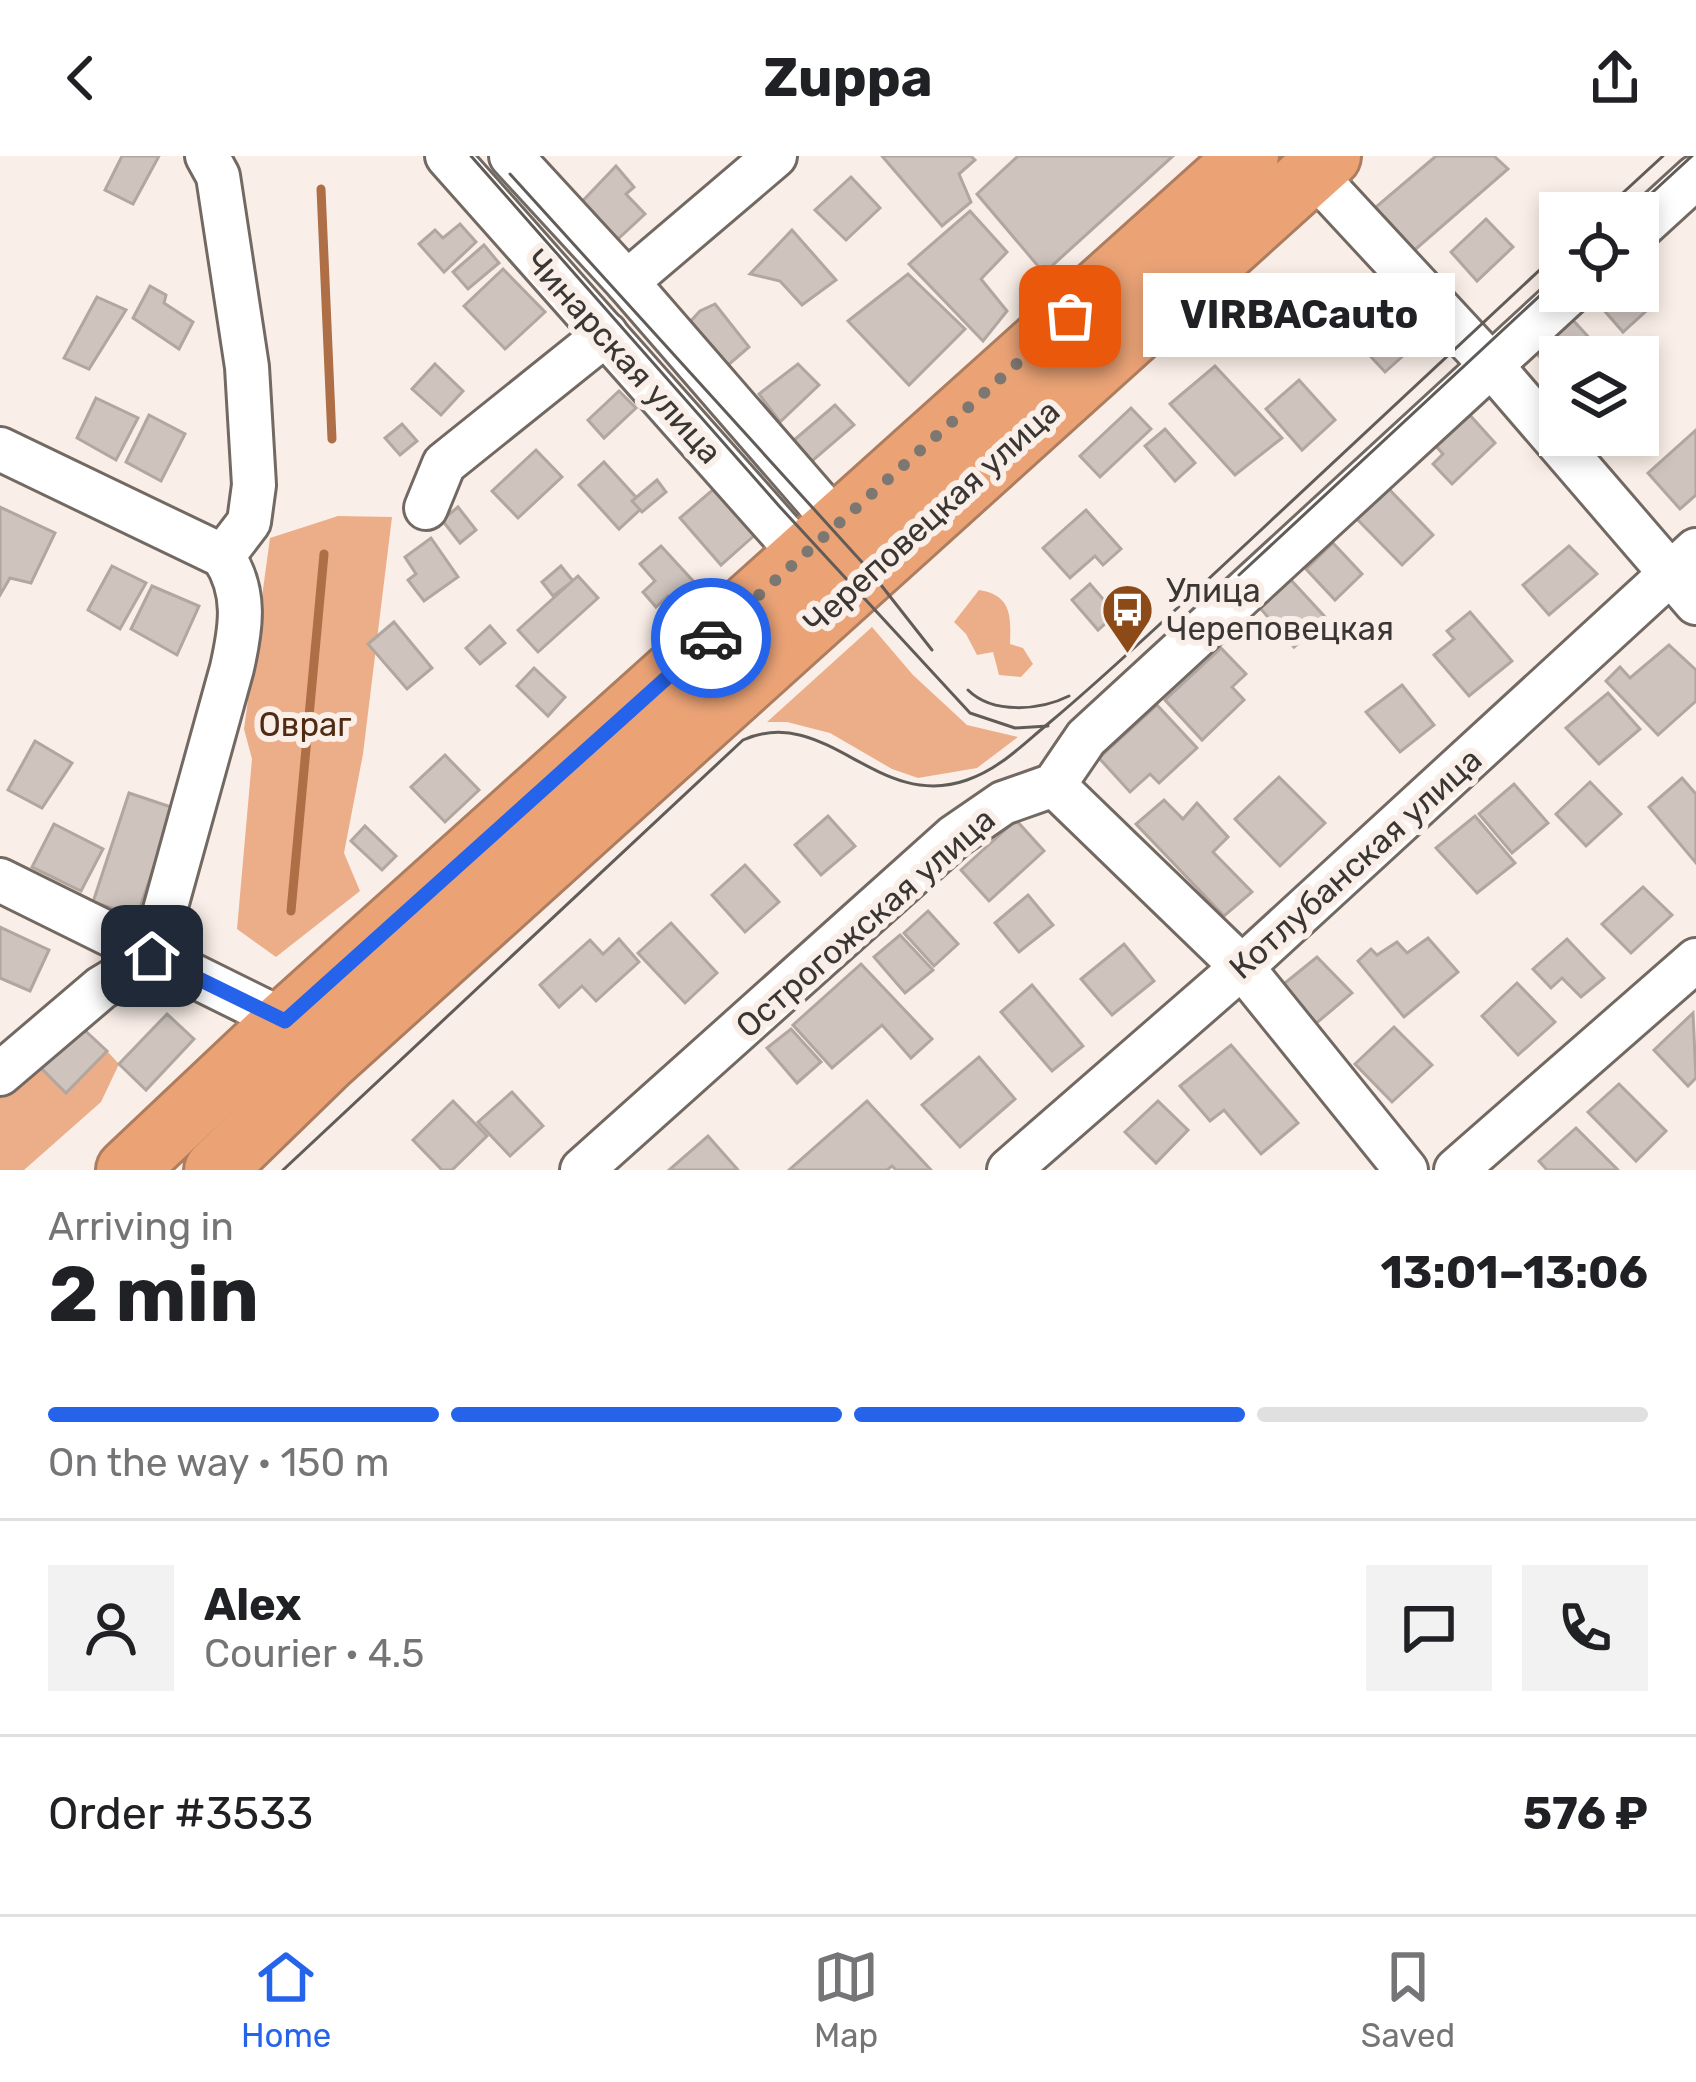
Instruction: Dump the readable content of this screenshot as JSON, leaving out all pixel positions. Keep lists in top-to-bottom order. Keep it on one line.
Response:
{"streets":{"highway":["Череповецкая улица"],"street":["Чинарская улица","Котлубанская улица","Острогожская улица"]},"crossings":[["Чинарская улица","Череповецкая улица"]],"parks":["Овраг"],"places":{"other":["VIRBACauto"],"bus stop":["Улица Череповецкая"]},"page":{"header":"Zuppa","bubble":"VIRBACauto","heading":["2 min","Arriving in","13:01–13:06"],"panel":["Alex","Courier · 4.5","Order #3533","576 ₽"],"bar":"On the way · 150 m","tabs":["Home","Map","Saved"]}}
